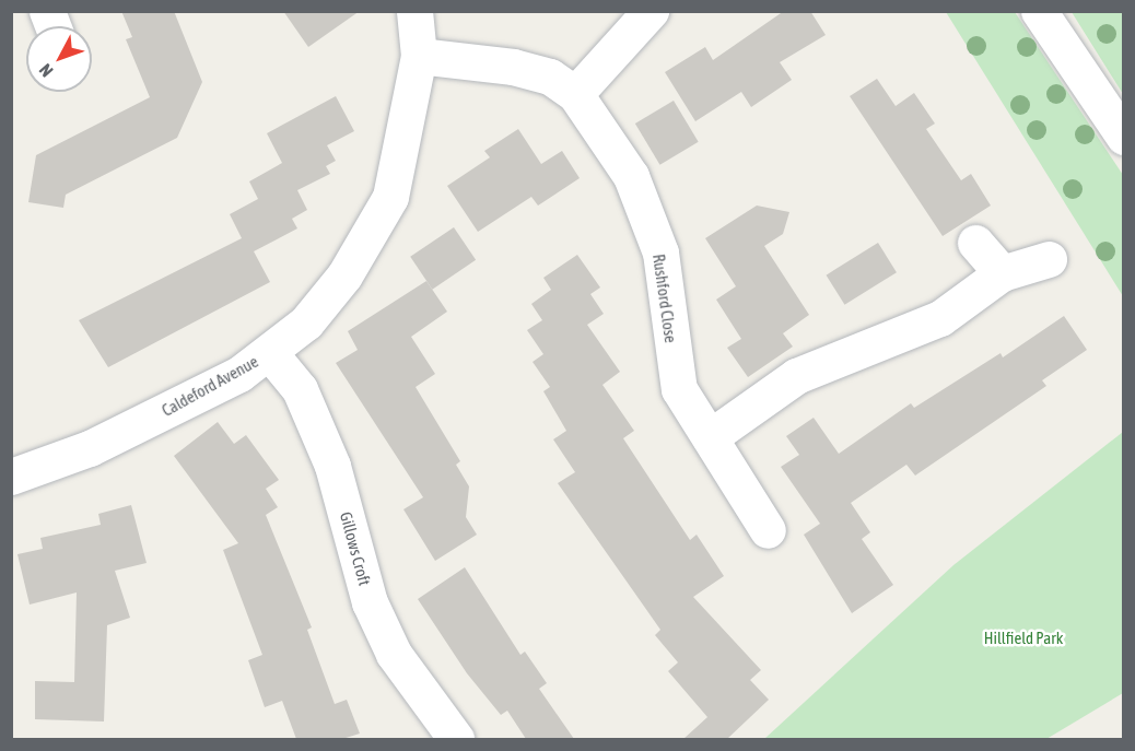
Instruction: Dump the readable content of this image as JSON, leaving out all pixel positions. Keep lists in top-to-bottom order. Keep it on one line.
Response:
{"streets":{"street":["Rushford Close","Caldeford Avenue","Gillows Croft"]},"crossings":[["Rushford Close","Caldeford Avenue"],["Caldeford Avenue","Gillows Croft"]],"parks":["Hillfield Park"],"north":"bottom left"}
